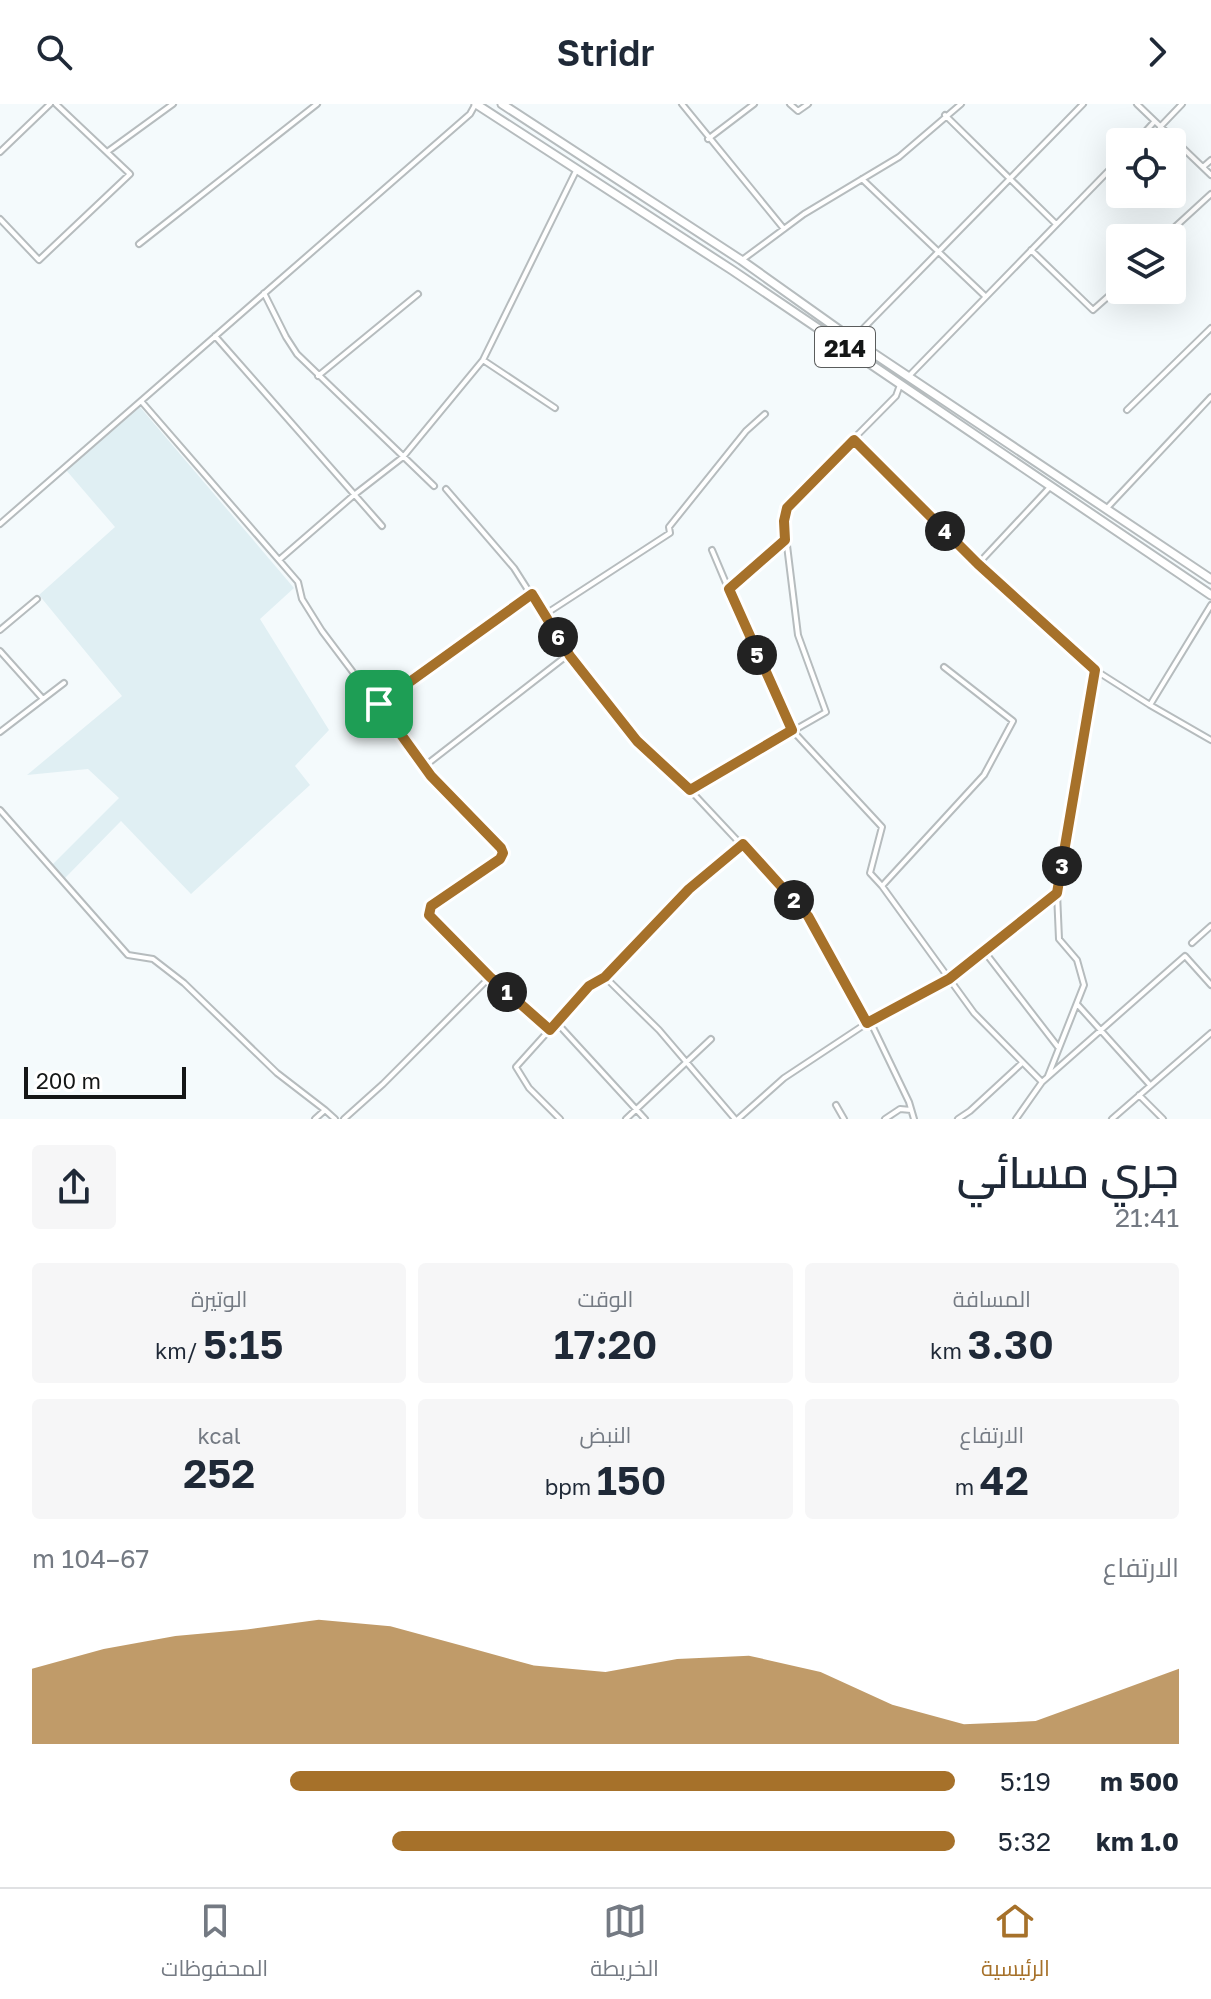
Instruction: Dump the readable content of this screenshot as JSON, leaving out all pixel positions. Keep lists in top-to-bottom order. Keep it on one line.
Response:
{"streets":{"highway":["214"]},"scale_bar":"200 m","page":{"header":"Stridr","pins":["4","6","5","3","2","1"],"scale":"200 m","heading":["جري مسائي","21:41"],"stats":[["المسافة","3.30 km"],["الوقت","17:20"],["الوتيرة","5:15 /km"],["الارتفاع","42 m"],["النبض","150 bpm"],["kcal","252"]],"chart":["الارتفاع","67–104 m"],"list":[{"name":"500 m","note":"5:19"},{"name":"1.0 km","note":"5:32"}],"tabs":["الرئيسية","الخريطة","المحفوظات"]}}
